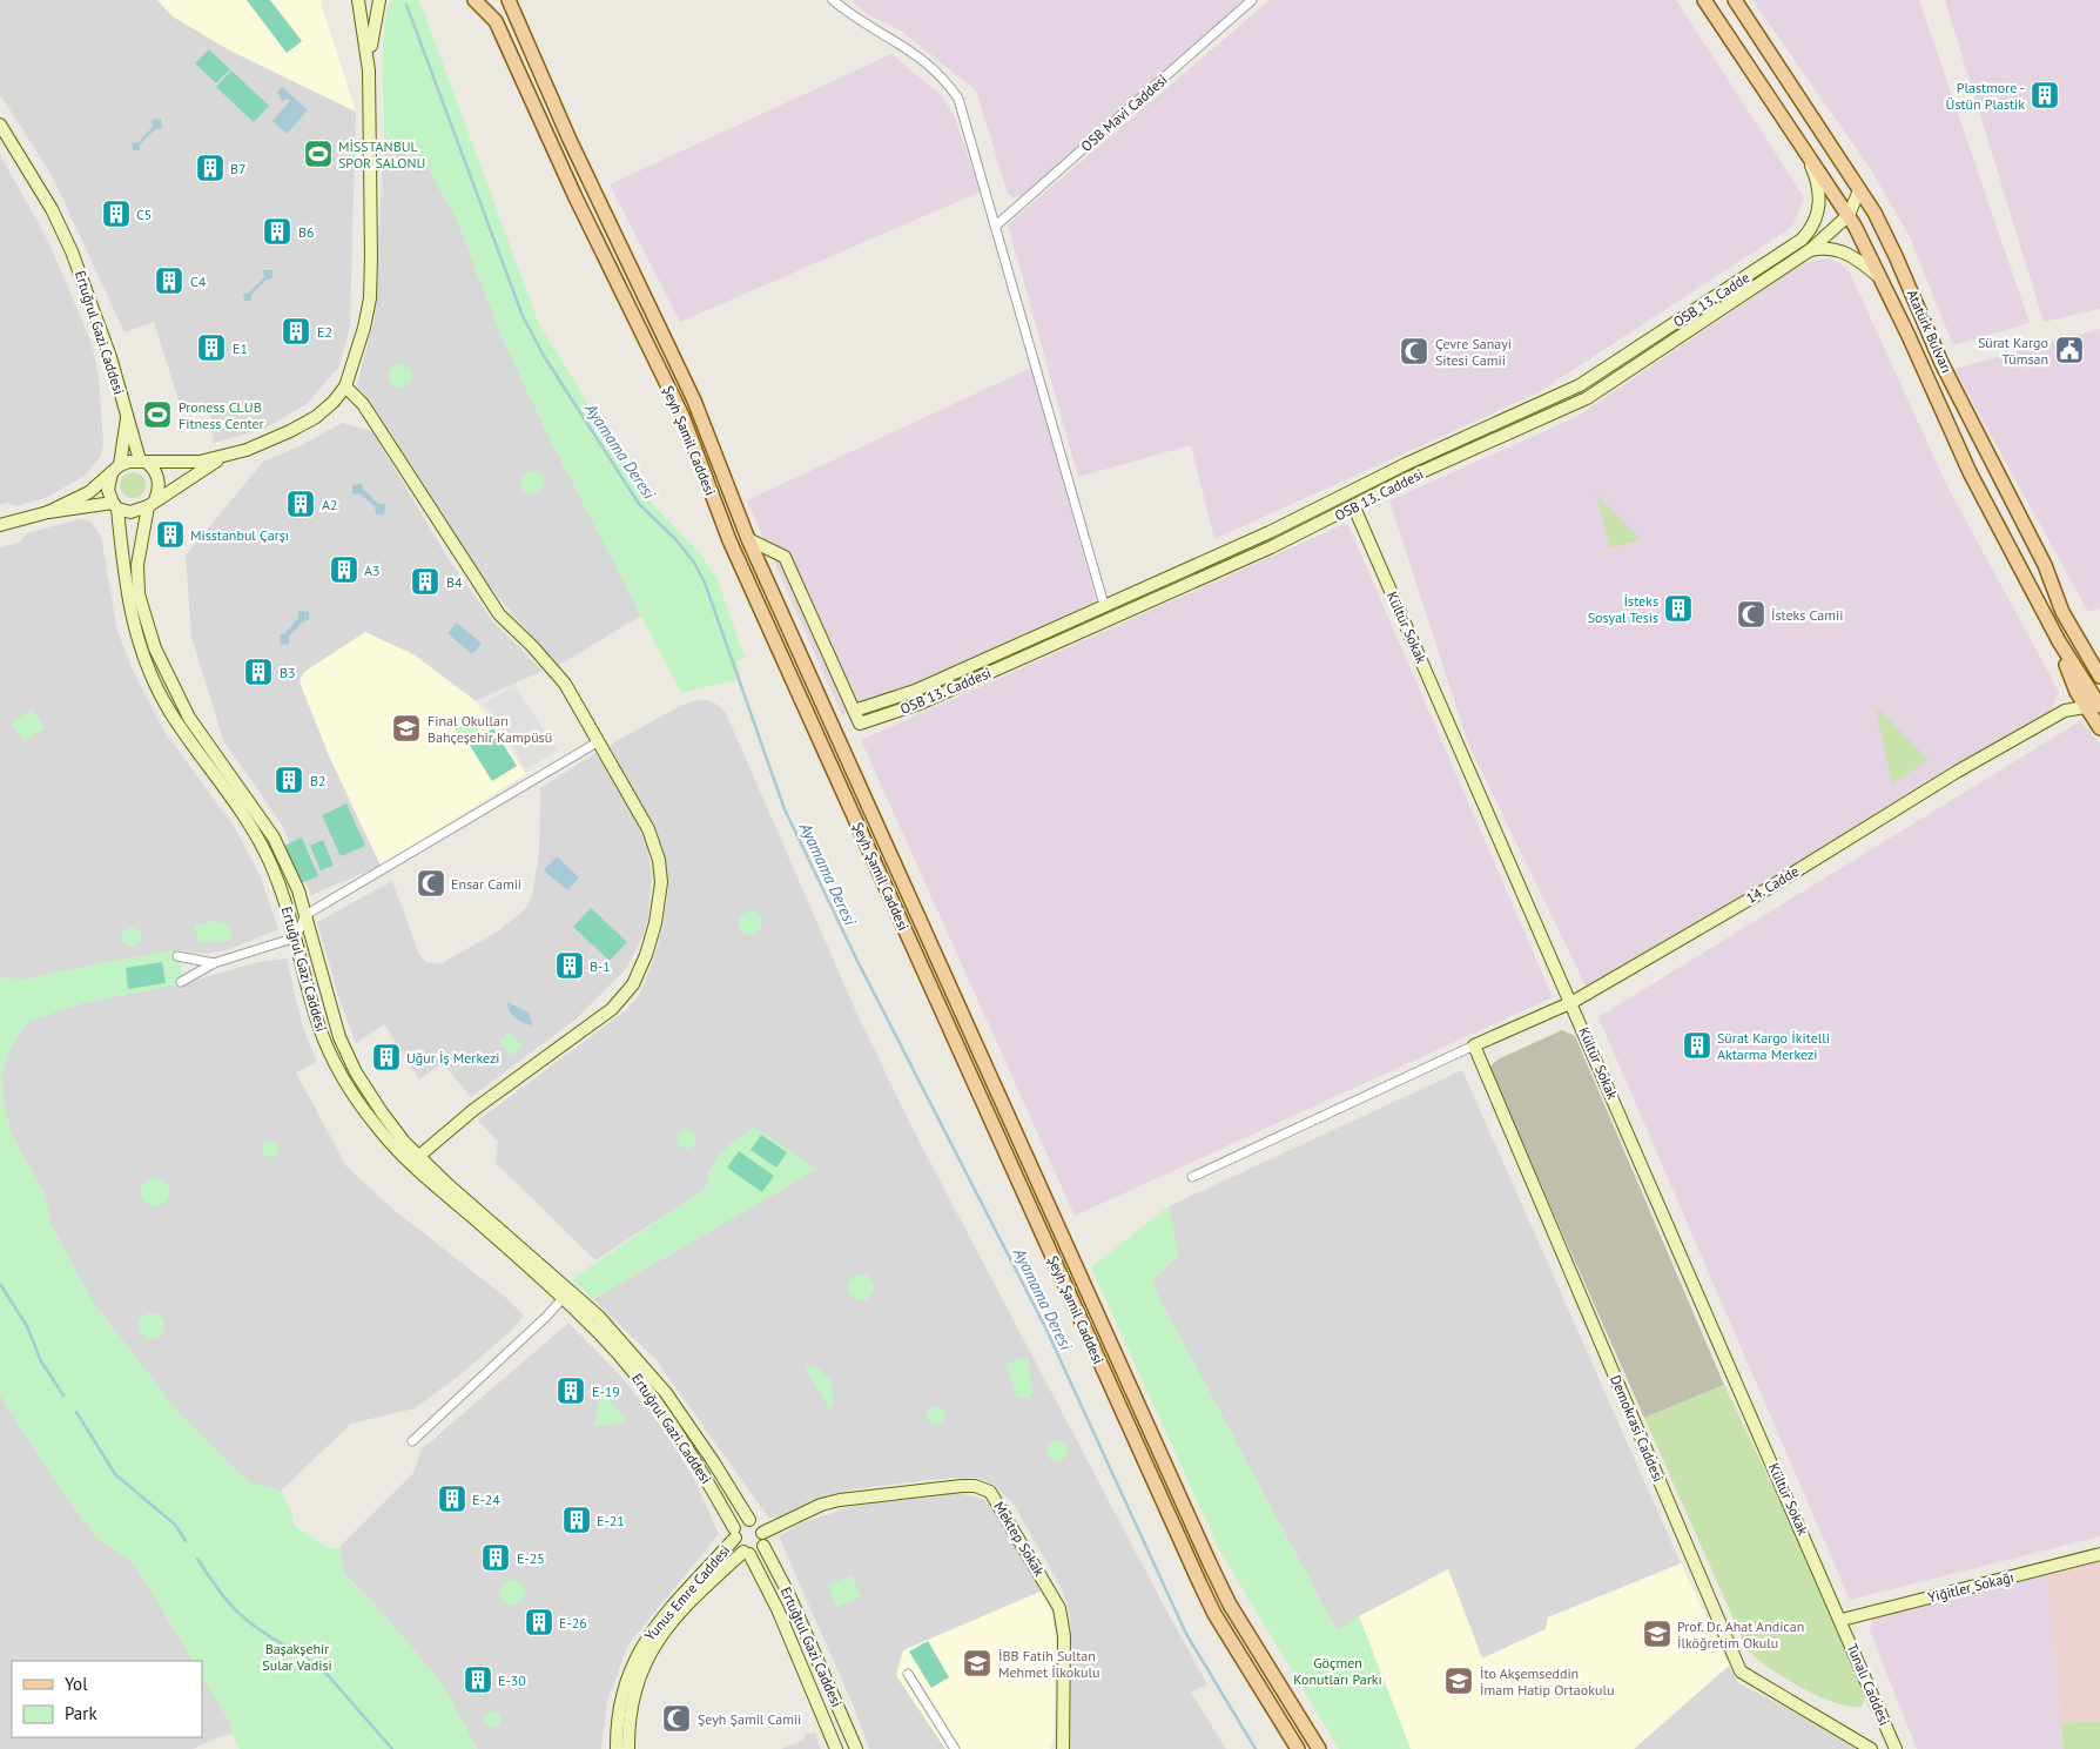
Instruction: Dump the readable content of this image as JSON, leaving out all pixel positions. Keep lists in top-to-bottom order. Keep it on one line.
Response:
{"streets":{"main road":["Atatürk Bulvarı","Şeyh Şamil Caddesi"],"street":["OSB Mavi Caddesi","OSB 13. Cadde","Ertuğrul Gazi Caddesi","OSB 13. Caddesi","Kültür Sokak","14. Cadde","Demokrasi Caddesi","Mektep Sokak","Yiğitler Sokağı","Yunus Emre Caddesi","Ertuğtul Gazi Caddesi","Tunalı Caddesi"]},"crossings":[["OSB 13. Cadde","OSB 13. Caddesi"],["Ertuğrul Gazi Caddesi","Mektep Sokak"],["Ertuğrul Gazi Caddesi","Yunus Emre Caddesi"],["Ertuğrul Gazi Caddesi","Ertuğtul Gazi Caddesi"],["OSB 13. Caddesi","Kültür Sokak"],["Kültür Sokak","14. Cadde"],["Kültür Sokak","Yiğitler Sokağı"],["Kültür Sokak","Tunalı Caddesi"],["14. Cadde","Demokrasi Caddesi"],["Mektep Sokak","Yunus Emre Caddesi"],["Mektep Sokak","Ertuğtul Gazi Caddesi"],["Yiğitler Sokağı","Tunalı Caddesi"]],"water":["Ayamama Deresi"],"parks":["Başakşehir Sular Vadisi","Göçmen Konutları Parkı"],"places":{"building":["Plastmore - Üstün Plastik","B7","C5","B6","C4","E2","E1","A2","Misstanbul Çarşı","A3","B4","İsteks Sosyal Tesis","B3","B2","B-1","Sürat Kargo İkitelli Aktarma Merkezi","Uğur İş Merkezi","E-19","E-24","E-21","E-25","E-26","E-30"],"sports":["MİSSTANBUL SPOR SALONU","Proness CLUB Fitness Center"],"public building":["Sürat Kargo Tümsan"],"mosque":["Çevre Sanayi Sitesi Camii","İsteks Camii","Ensar Camii","Şeyh Şamil Camii"],"school or university":["Final Okulları Bahçeşehir Kampüsü","Prof. Dr. Ahat Andican İlköğretim Okulu","İBB Fatih Sultan Mehmet İlkokulu","İto Akşemseddin İmam Hatip Ortaokulu"]},"legend":["Yol","Park"]}
